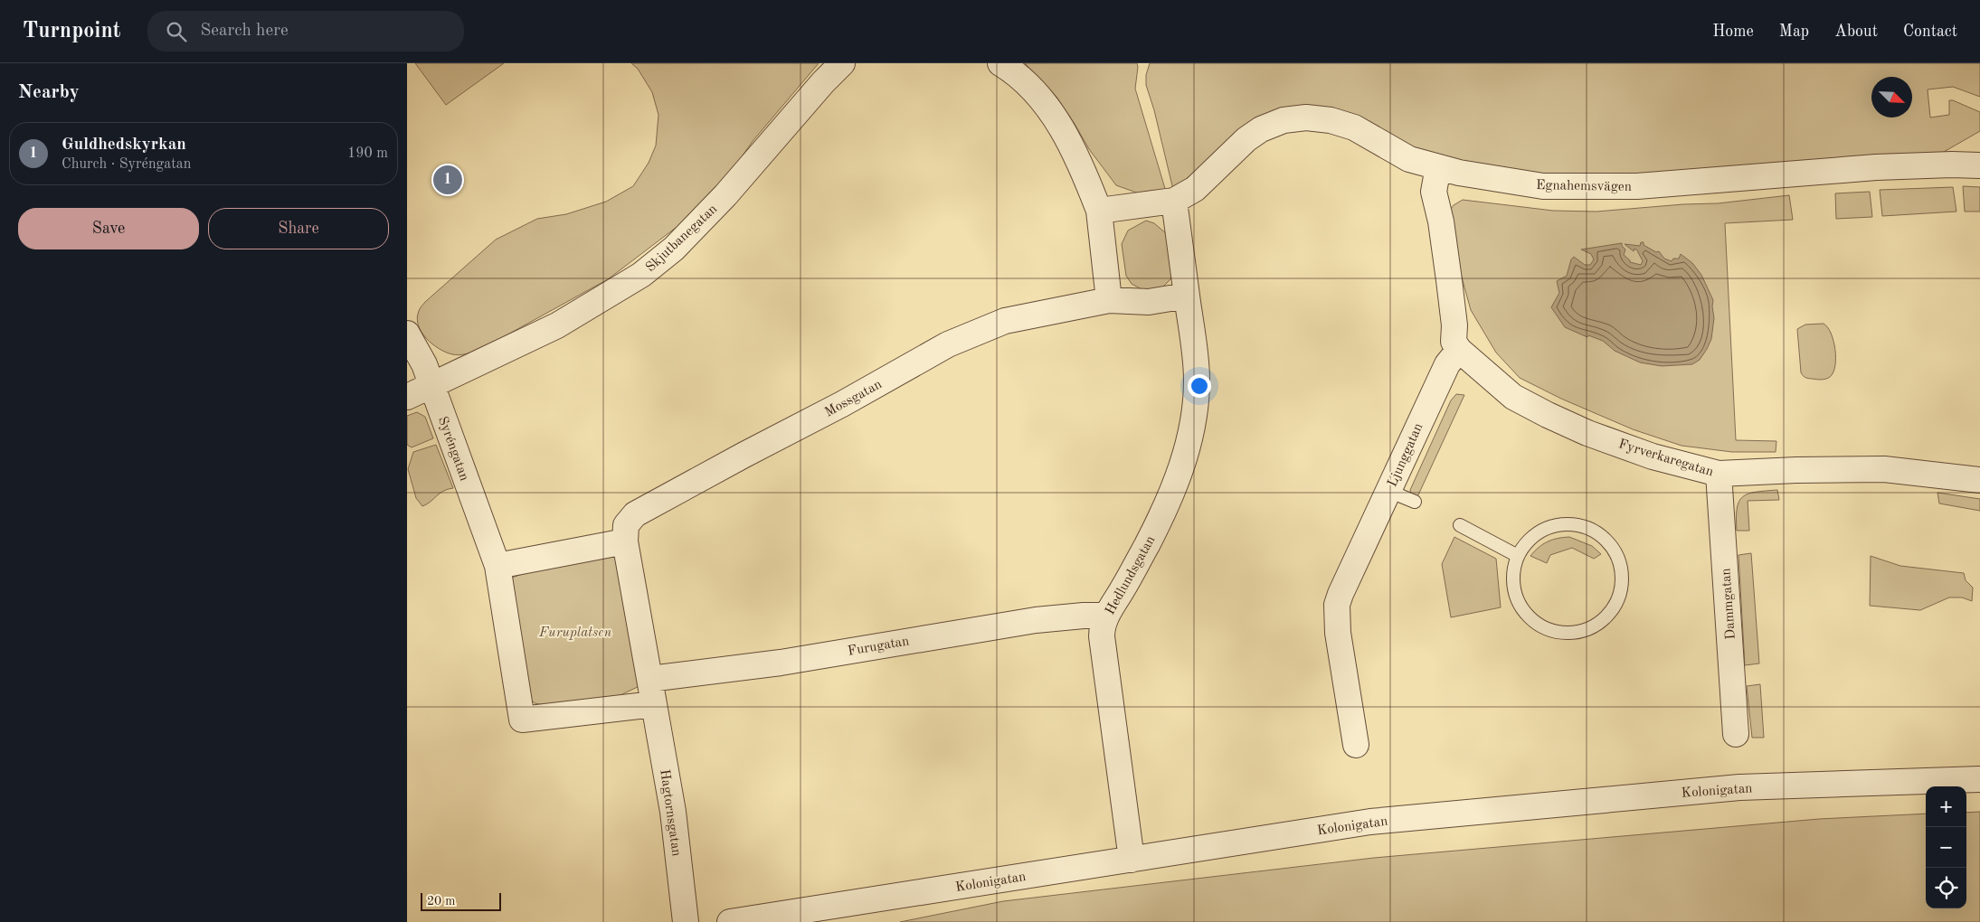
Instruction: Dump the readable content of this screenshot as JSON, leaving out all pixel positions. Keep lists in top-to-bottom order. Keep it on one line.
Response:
{"streets":{"street":["Egnahemsvägen","Skjutbanegatan","Mossgatan","Syréngatan","Ljunggatan","Fyrverkaregatan","Hedlundsgatan","Dammgatan","Furugatan","Kolonigatan","Hagtornsgatan"]},"crossings":[["Egnahemsvägen","Hedlundsgatan"],["Skjutbanegatan","Syréngatan"],["Mossgatan","Hedlundsgatan"],["Ljunggatan","Fyrverkaregatan"],["Fyrverkaregatan","Dammgatan"],["Hedlundsgatan","Furugatan"],["Hedlundsgatan","Kolonigatan"]],"parks":["Furuplatsen"],"scale_bar":"20 m","north":"bottom right","page":{"header":"Turnpoint","search":"Search here","nav":["Home","Map","About","Contact"],"heading":"Nearby","list":[{"mark":"1","name":"Guldhedskyrkan","note":"Church · Syréngatan","value":"190 m"}],"pins":"1","buttons":["Save","Share"],"map_buttons":["+","−"],"scale":"20 m"}}
